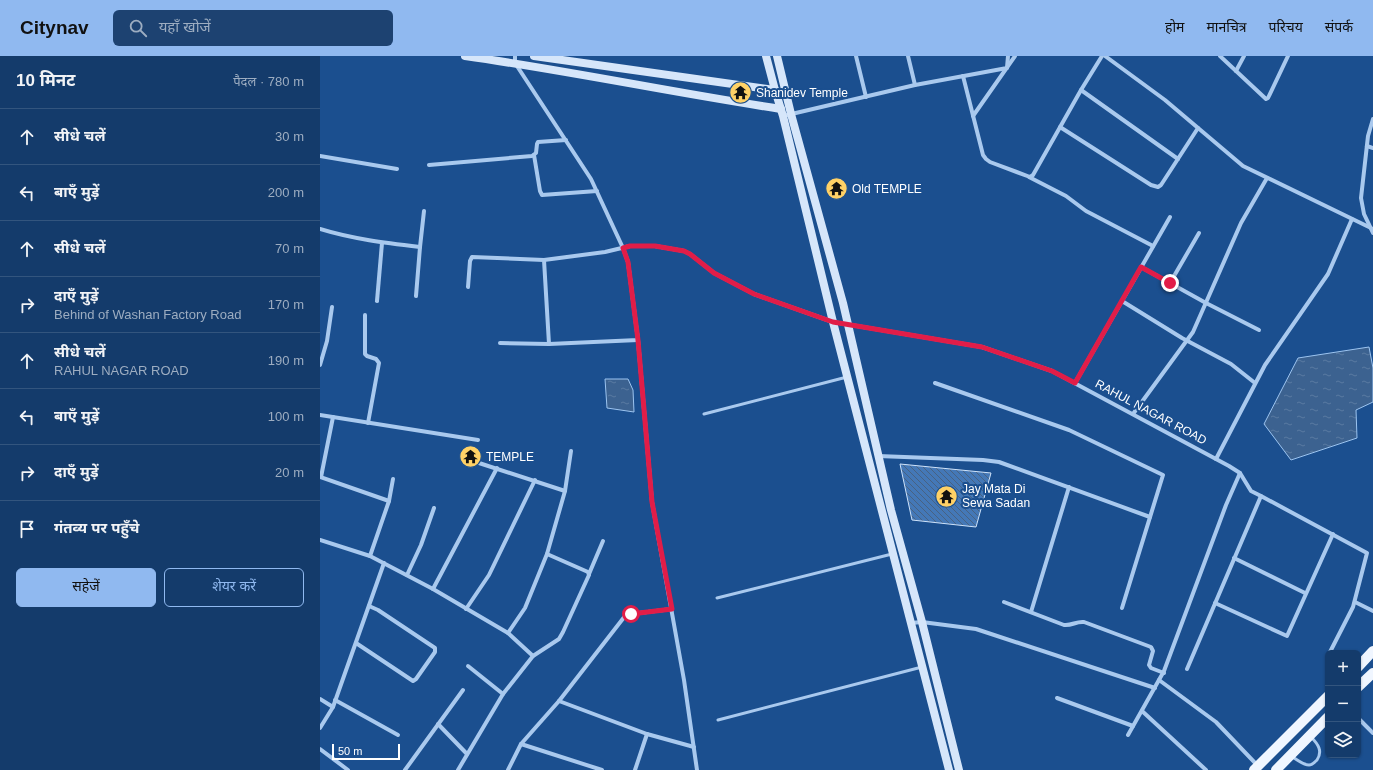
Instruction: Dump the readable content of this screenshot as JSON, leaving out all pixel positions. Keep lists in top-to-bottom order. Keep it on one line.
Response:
{"streets":{"street":["RAHUL NAGAR ROAD"]},"places":{"temple":["Shanidev Temple","Old TEMPLE","TEMPLE","Jay Mata Di Sewa Sadan"]},"scale_bar":"50 m","page":{"header":"Citynav","search":"यहाँ खोजें","nav":["होम","मानचित्र","परिचय","संपर्क"],"heading":["10 मिनट","पैदल · 780 m"],"list":[["सीधे चलें","30 m"],["बाएँ मुड़ें","200 m"],["सीधे चलें","70 m"],["दाएँ मुड़ें","Behind of Washan Factory Road","170 m"],["सीधे चलें","RAHUL NAGAR ROAD","190 m"],["बाएँ मुड़ें","100 m"],["दाएँ मुड़ें","20 m"],"गंतव्य पर पहुँचे"],"buttons":["सहेजें","शेयर करें"],"map_buttons":["+","−"],"scale":"50 m"}}
